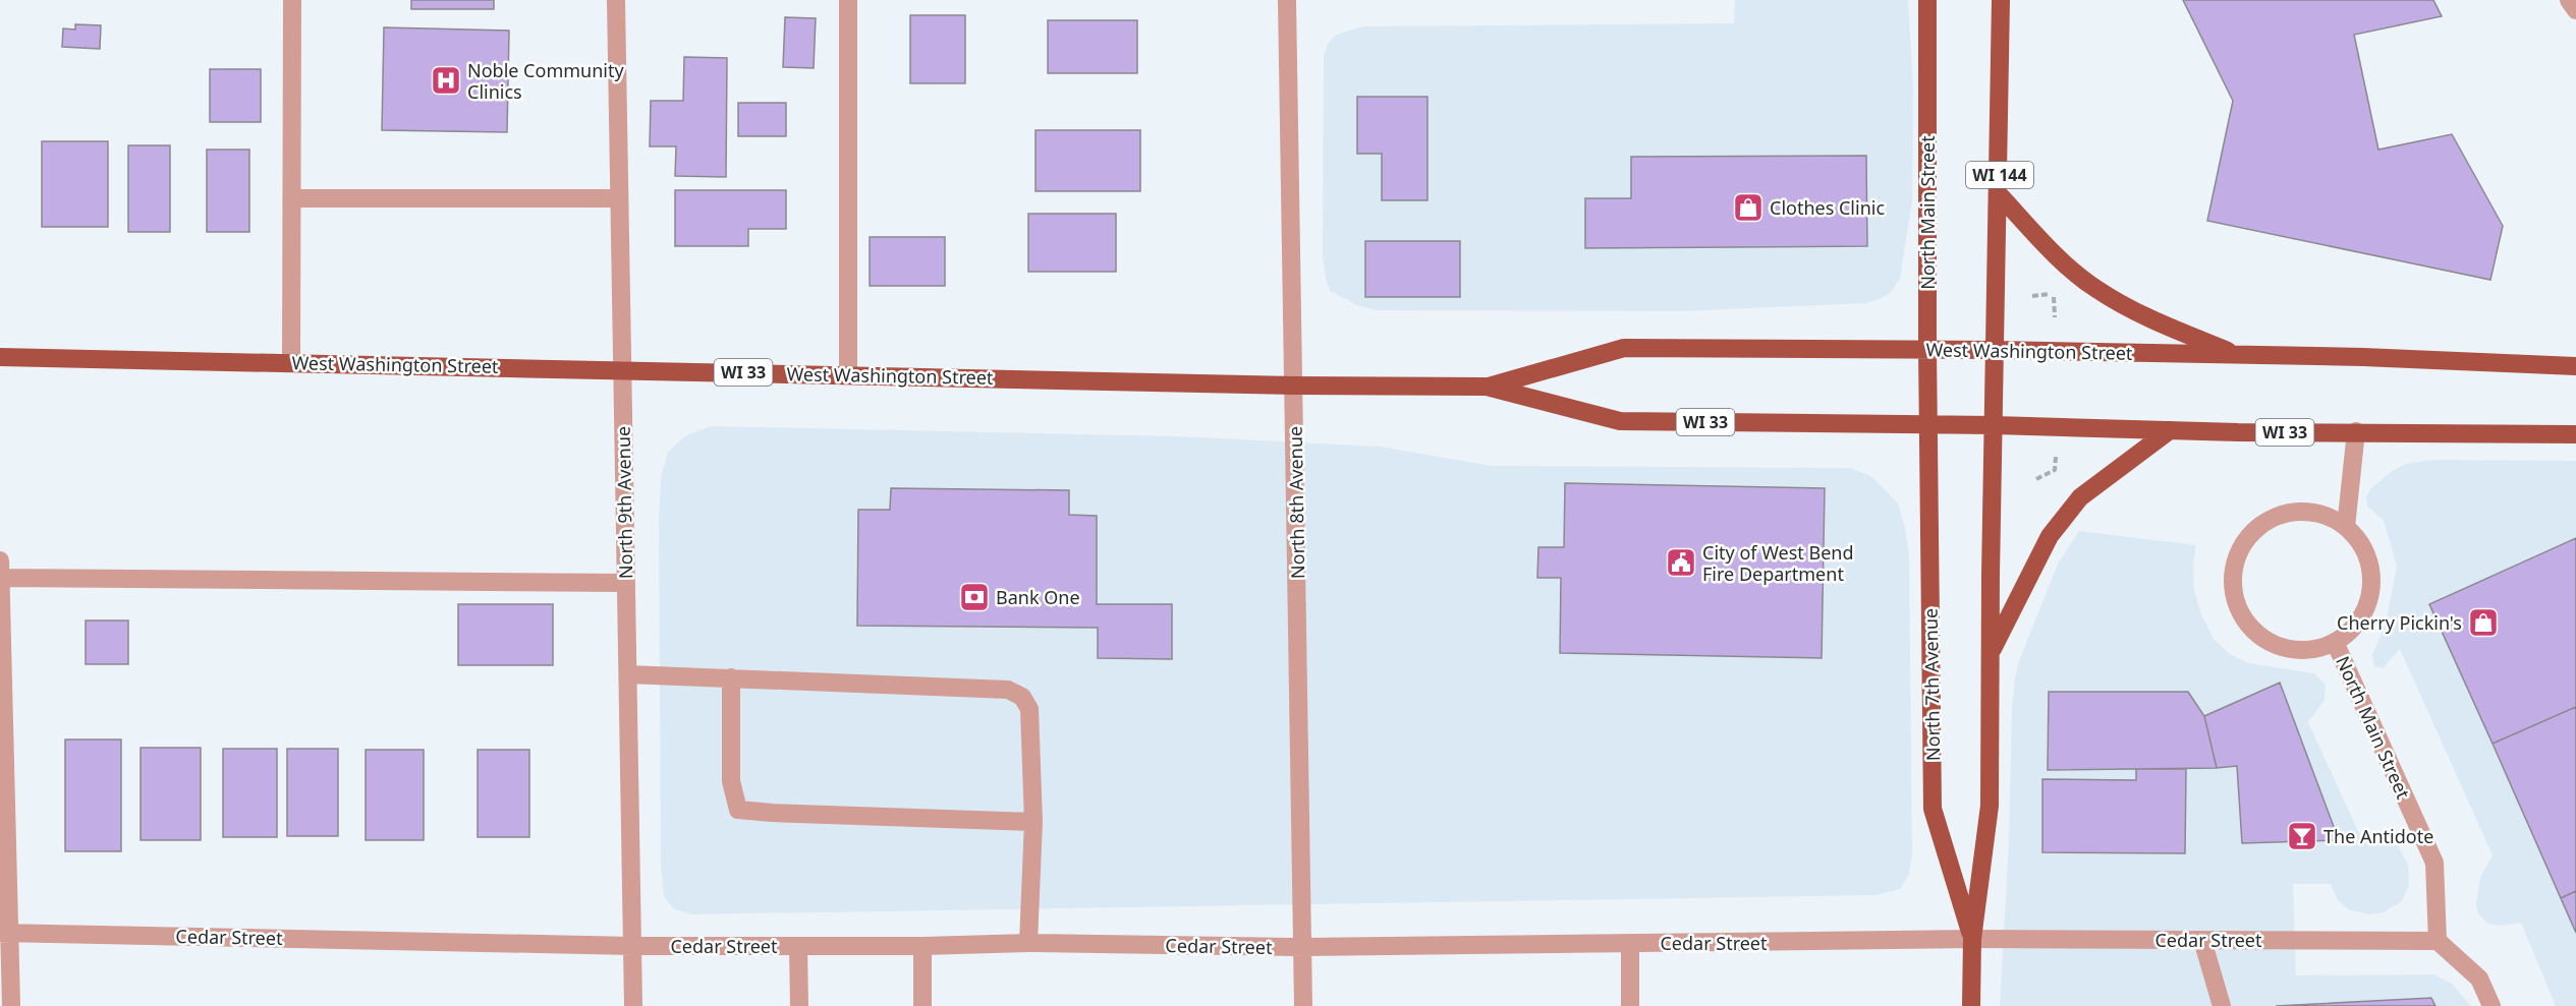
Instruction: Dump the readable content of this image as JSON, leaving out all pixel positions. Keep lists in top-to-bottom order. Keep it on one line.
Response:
{"streets":{"main road":["WI 144","North Main Street","West Washington Street","WI 33","North 7th Avenue"],"street":["North 9th Avenue","North 8th Avenue","Cedar Street"]},"crossings":[["WI 144","West Washington Street"],["WI 144","North 7th Avenue"],["North Main Street","West Washington Street"],["North Main Street","North 7th Avenue"],["North Main Street","Cedar Street"],["West Washington Street","North 9th Avenue"],["West Washington Street","North 8th Avenue"],["West Washington Street","North 7th Avenue"],["North 9th Avenue","Cedar Street"],["North 8th Avenue","Cedar Street"],["North 7th Avenue","Cedar Street"]],"places":{"hospital":["Noble Community Clinics"],"shop":["Clothes Clinic","Cherry Pickin's"],"public building":["City of West Bend Fire Department"],"bank":["Bank One"],"bar":["The Antidote"]}}
